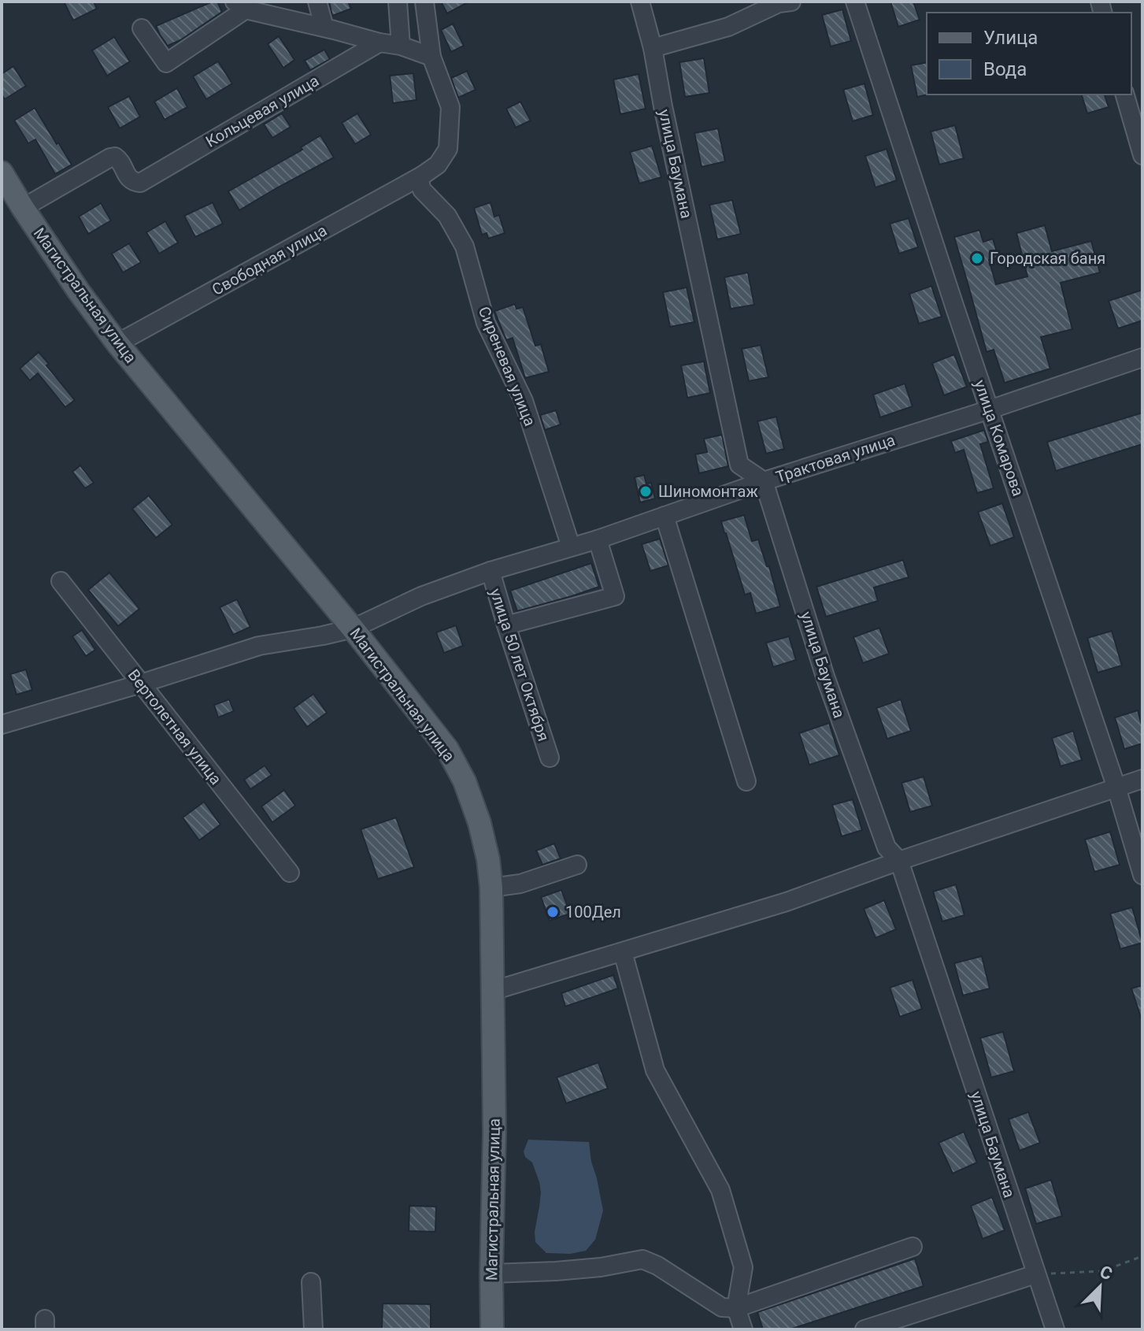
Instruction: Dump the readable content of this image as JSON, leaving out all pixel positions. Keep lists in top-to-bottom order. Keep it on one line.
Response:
{"streets":{"main road":["Магистральная улица"],"street":["Кольцевая улица","улица Баумана","Свободная улица","Сиреневая улица","улица Комарова","Трактовая улица","улица 50 лет Октября","Вертолетная улица"]},"crossings":[["Кольцевая улица","Магистральная улица"],["улица Баумана","Трактовая улица"],["Свободная улица","Магистральная улица"],["Свободная улица","Сиреневая улица"],["Магистральная улица","Трактовая улица"],["Сиреневая улица","Трактовая улица"],["улица Комарова","Трактовая улица"],["Трактовая улица","улица 50 лет Октября"],["Трактовая улица","Вертолетная улица"]],"places":["Городская баня","Шиномонтаж","100Дел"],"legend":["Улица","Вода"],"north":"top right"}
